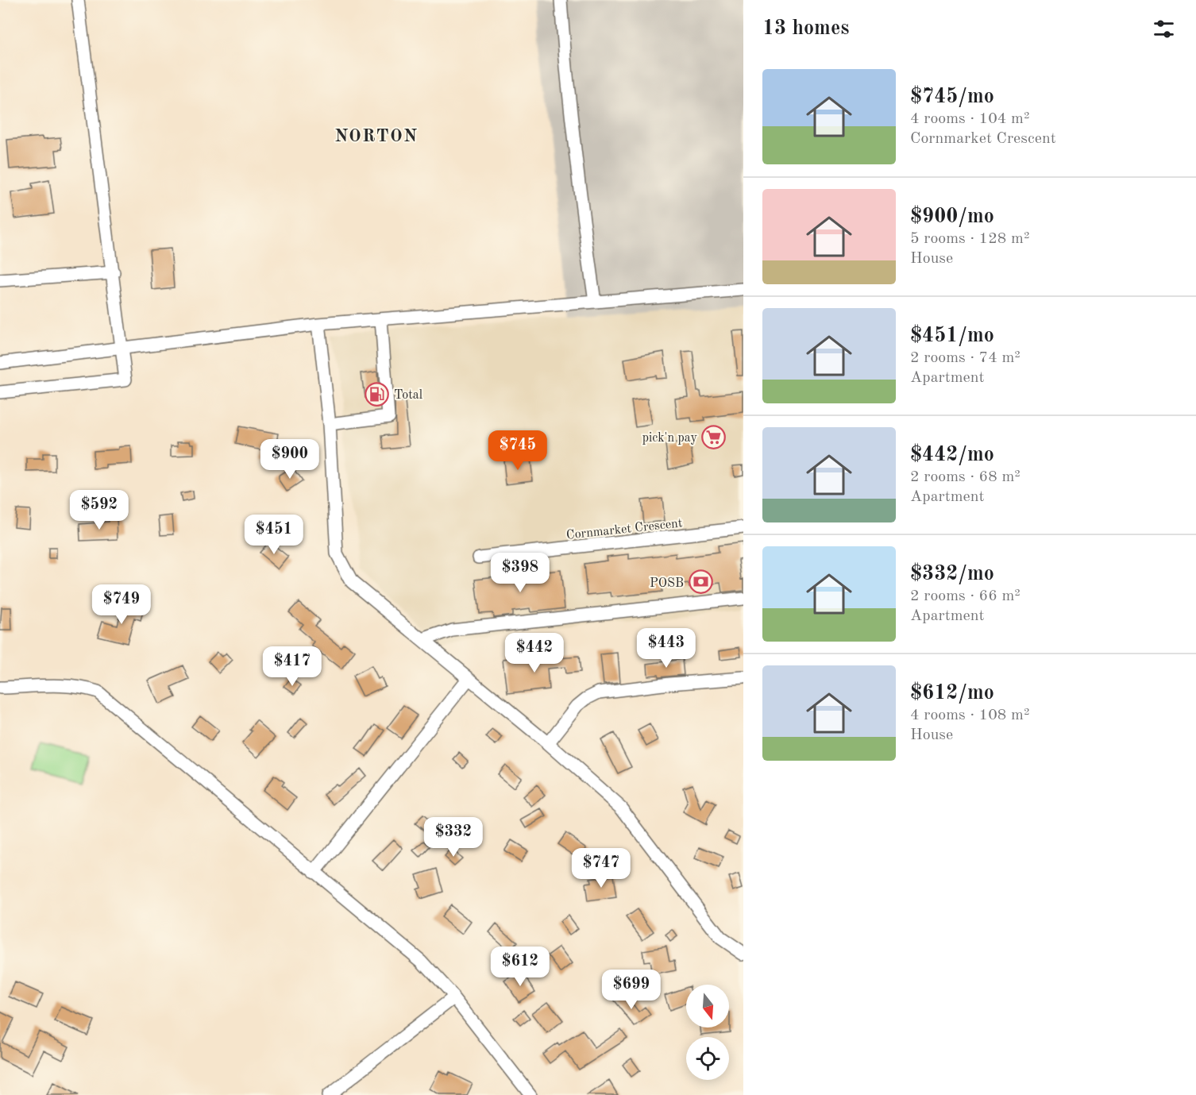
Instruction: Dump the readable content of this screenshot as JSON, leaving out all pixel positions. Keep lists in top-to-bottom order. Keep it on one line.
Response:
{"streets":{"street":["Cornmarket Crescent"]},"districts":["NORTON"],"places":{"fuel station":["Total"],"supermarket":["pick'n pay"],"bank":["POSB"]},"north":"bottom","page":{"heading":"13 homes","list":[{"name":"$745/mo","note":"4 rooms · 104 m² · Cornmarket Crescent"},{"name":"$900/mo","note":"5 rooms · 128 m² · House"},{"name":"$451/mo","note":"2 rooms · 74 m² · Apartment"},{"name":"$442/mo","note":"2 rooms · 68 m² · Apartment"},{"name":"$332/mo","note":"2 rooms · 66 m² · Apartment"},{"name":"$612/mo","note":"4 rooms · 108 m² · House"}],"price":["$745","$900","$592","$451","$398","$749","$443","$442","$417","$332","$747","$612","$699"]}}
